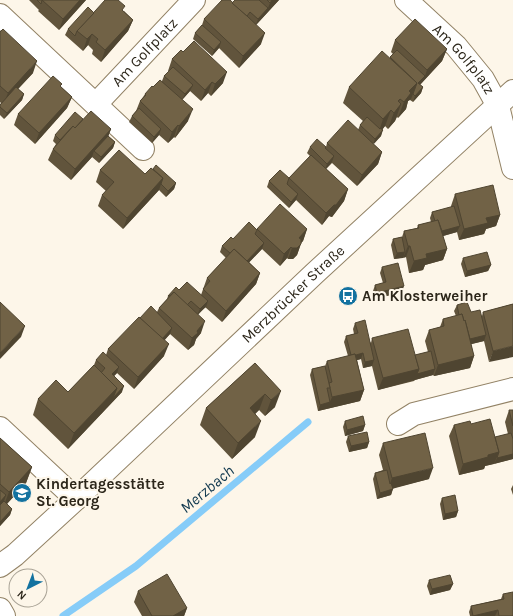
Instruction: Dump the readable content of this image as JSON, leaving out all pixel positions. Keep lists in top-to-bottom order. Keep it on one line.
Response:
{"streets":{"street":["Am Golfplatz","Merzbrücker Straße"]},"crossings":[["Am Golfplatz","Merzbrücker Straße"]],"water":["Merzbach"],"places":{"bus stop":["Am Klosterweiher"],"school or university":["Kindertagesstätte St. Georg"]},"north":"bottom left"}
